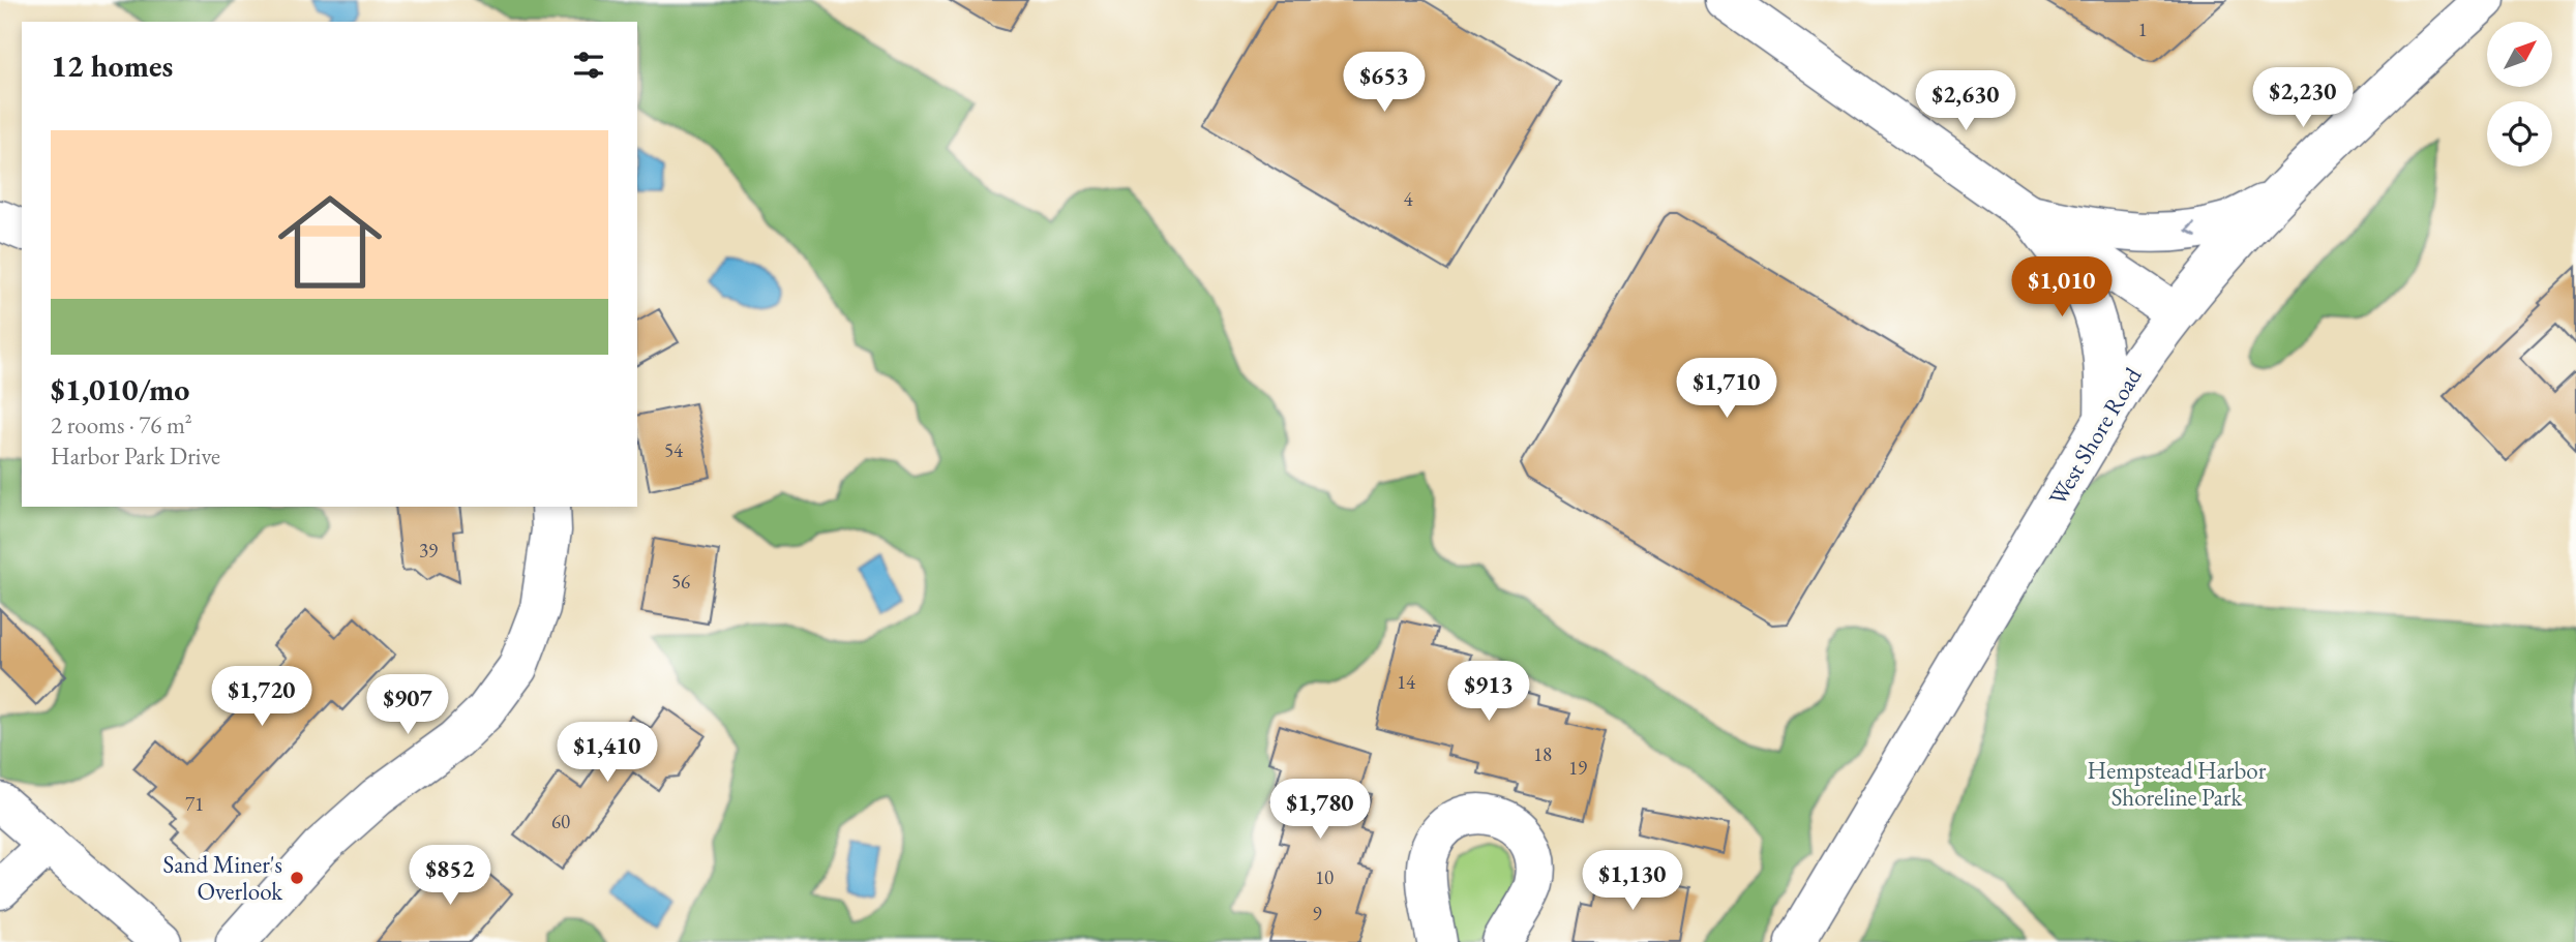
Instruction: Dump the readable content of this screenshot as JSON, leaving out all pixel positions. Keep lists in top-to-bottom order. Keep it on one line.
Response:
{"streets":{"street":["West Shore Road"]},"parks":["Hempstead Harbor Shoreline Park"],"places":["Sand Miner's Overlook"],"house_numbers":["1","4","54","39","56","14","18","19","71","60","10","9"],"north":"top right","page":{"heading":"12 homes","price":["$653","$2,230","$2,630","$1,010","$1,710","$913","$1,720","$907","$1,410","$1,780","$852","$1,130"],"list":[{"name":"$1,010/mo","note":"2 rooms · 76 m² · Harbor Park Drive"}]}}
